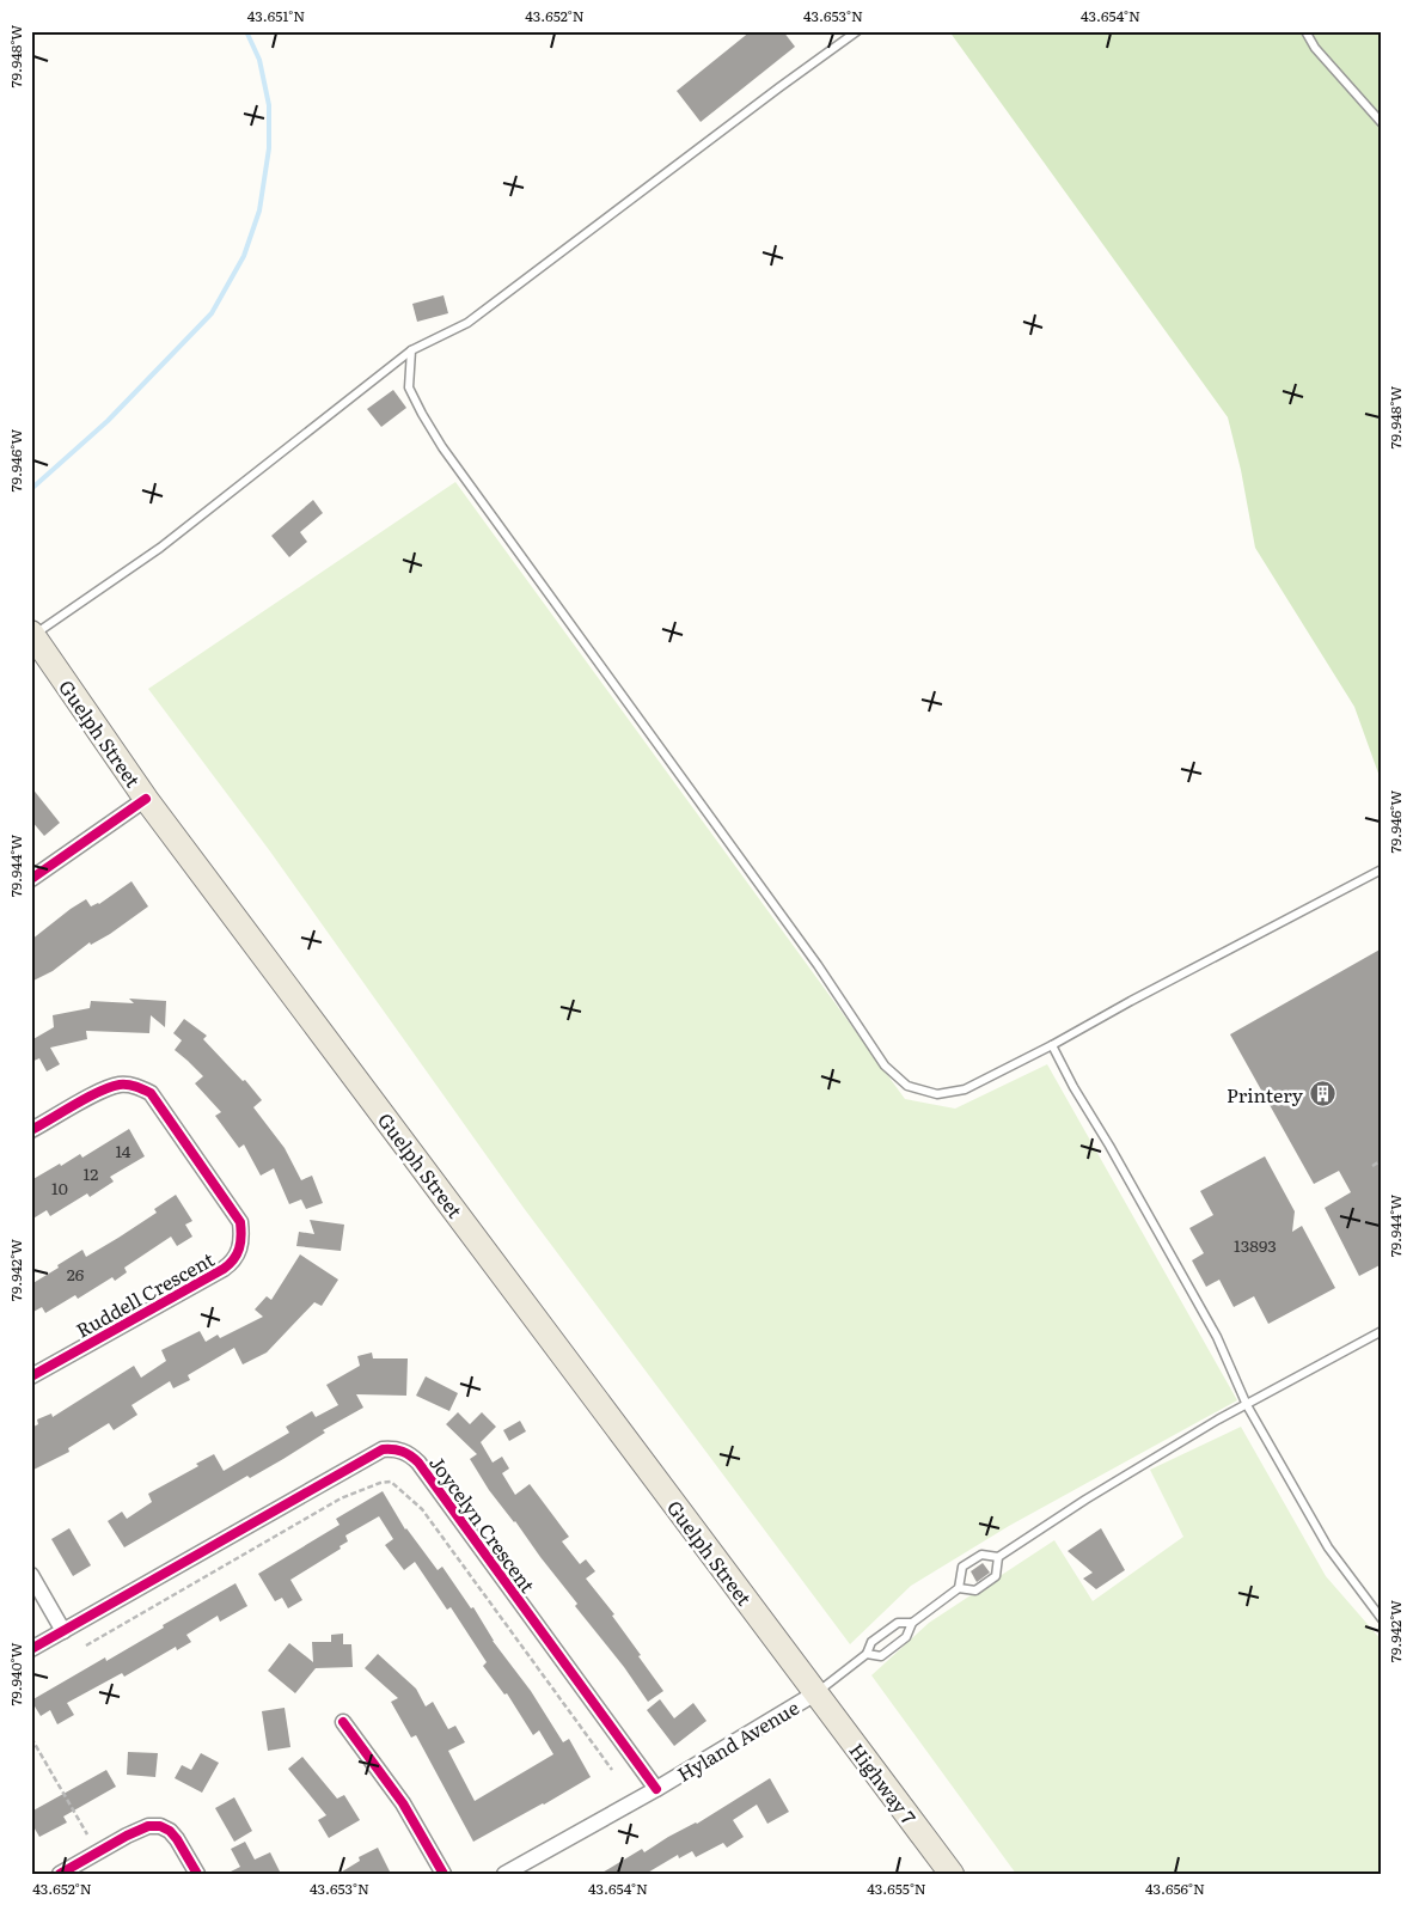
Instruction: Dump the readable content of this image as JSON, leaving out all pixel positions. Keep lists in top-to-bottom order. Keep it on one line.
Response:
{"streets":{"main road":["Guelph Street","Highway 7"],"street":["Ruddell Crescent","Joycelyn Crescent","Hyland Avenue"]},"crossings":[["Guelph Street","Hyland Avenue"],["Guelph Street","Highway 7"],["Joycelyn Crescent","Hyland Avenue"],["Hyland Avenue","Highway 7"]],"places":{"building":["Printery"]},"house_numbers":["14","12","10","13893","26"],"coordinates":["43.651°N","43.652°N","43.653°N","43.654°N","79.948°W","79.946°W","79.944°W","79.942°W","79.940°W","43.655°N","43.656°N"]}
